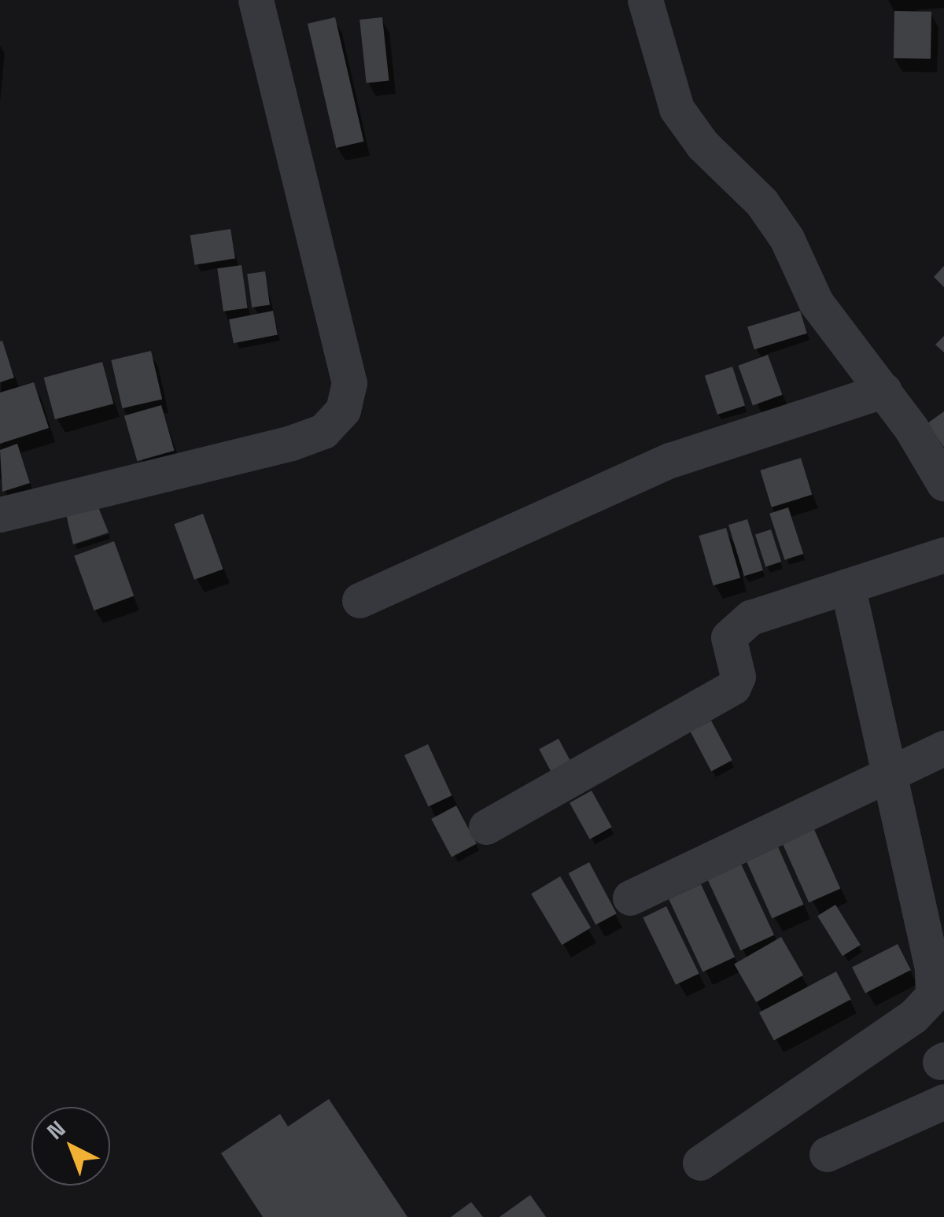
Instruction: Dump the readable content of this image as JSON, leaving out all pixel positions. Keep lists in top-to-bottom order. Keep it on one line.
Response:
{"north":"top left"}
